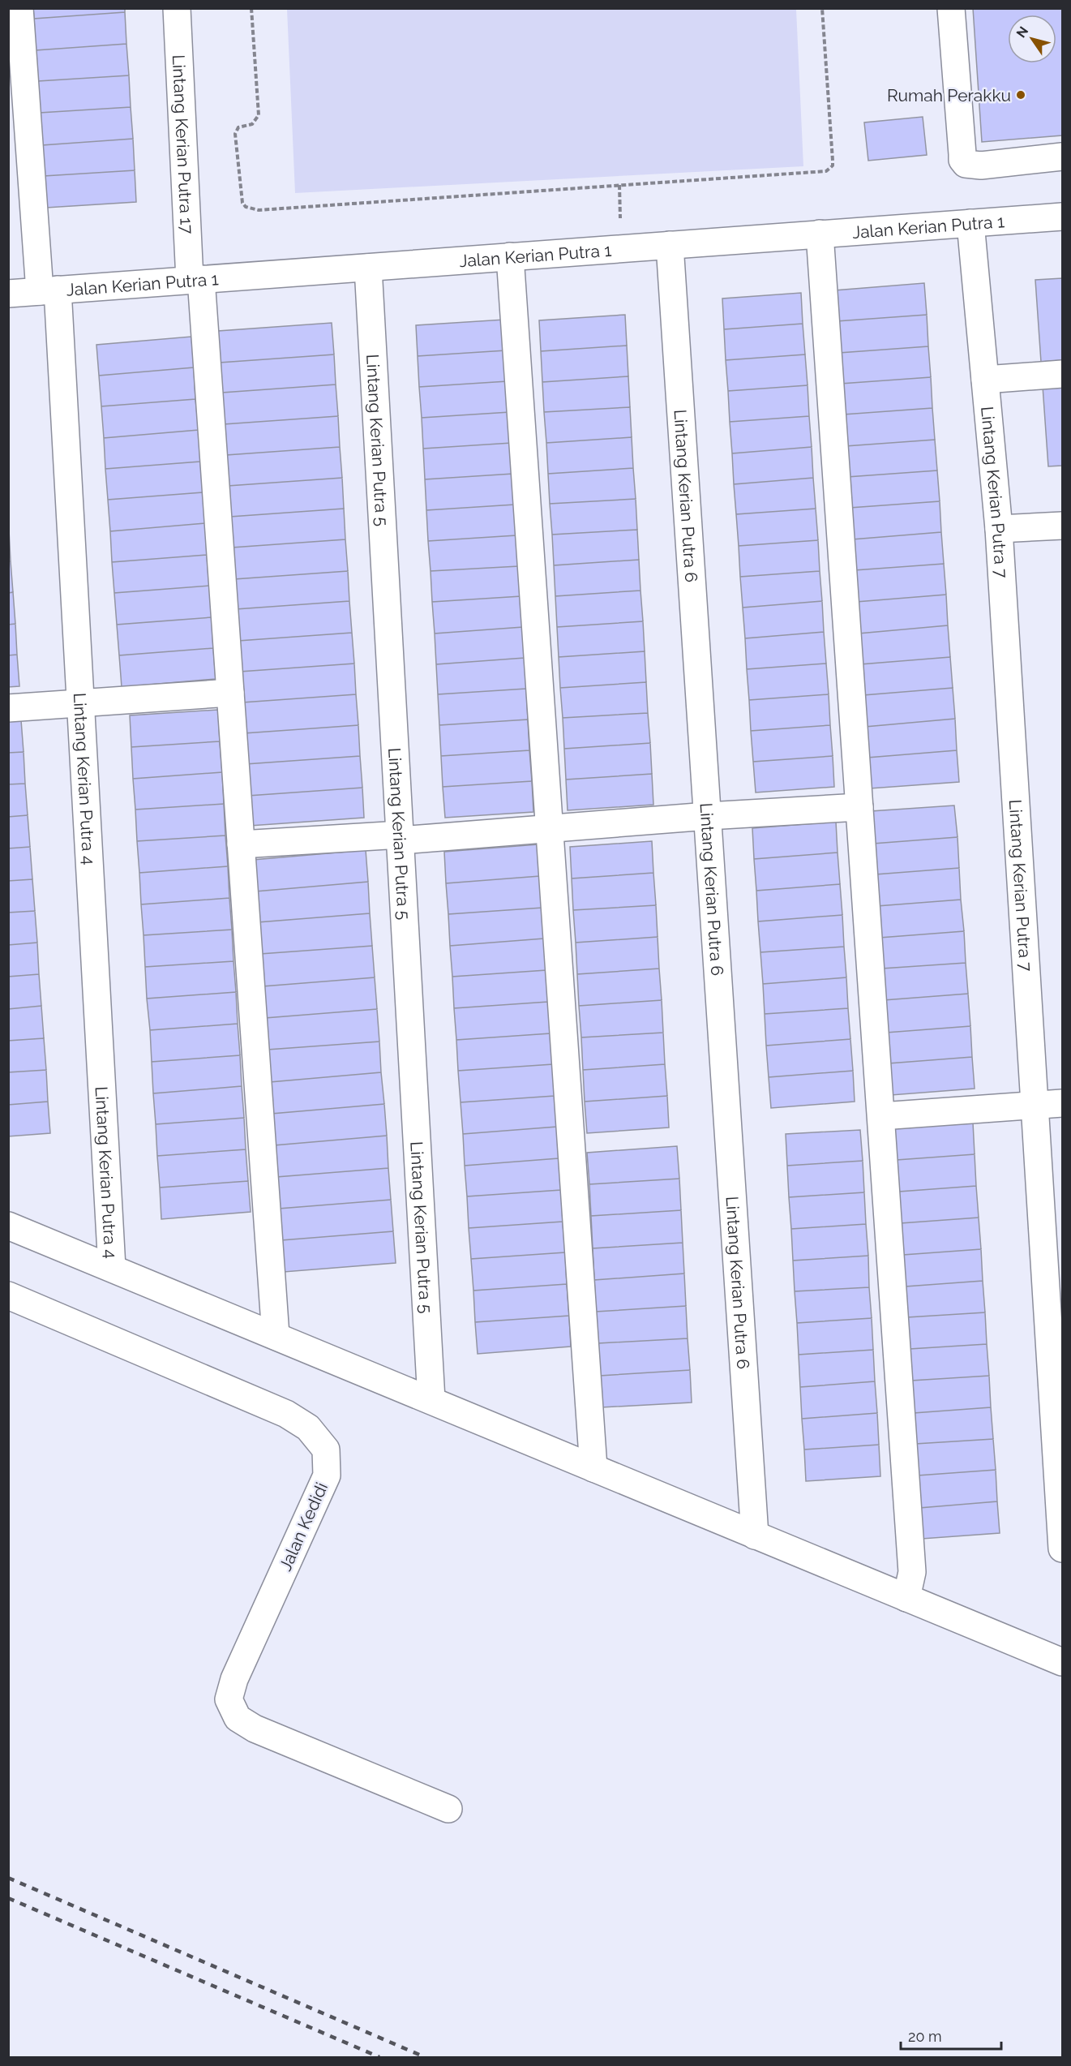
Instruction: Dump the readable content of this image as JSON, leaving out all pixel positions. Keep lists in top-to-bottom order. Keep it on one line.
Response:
{"streets":{"street":["Lintang Kerian Putra 17","Jalan Kerian Putra 1","Lintang Kerian Putra 5","Lintang Kerian Putra 7","Lintang Kerian Putra 6","Lintang Kerian Putra 4","Jalan Kedidi"]},"crossings":[["Lintang Kerian Putra 17","Jalan Kerian Putra 1"],["Jalan Kerian Putra 1","Lintang Kerian Putra 5"],["Jalan Kerian Putra 1","Lintang Kerian Putra 7"],["Jalan Kerian Putra 1","Lintang Kerian Putra 6"],["Jalan Kerian Putra 1","Lintang Kerian Putra 4"]],"places":["Rumah Perakku"],"scale_bar":"20 m","north":"top left"}
